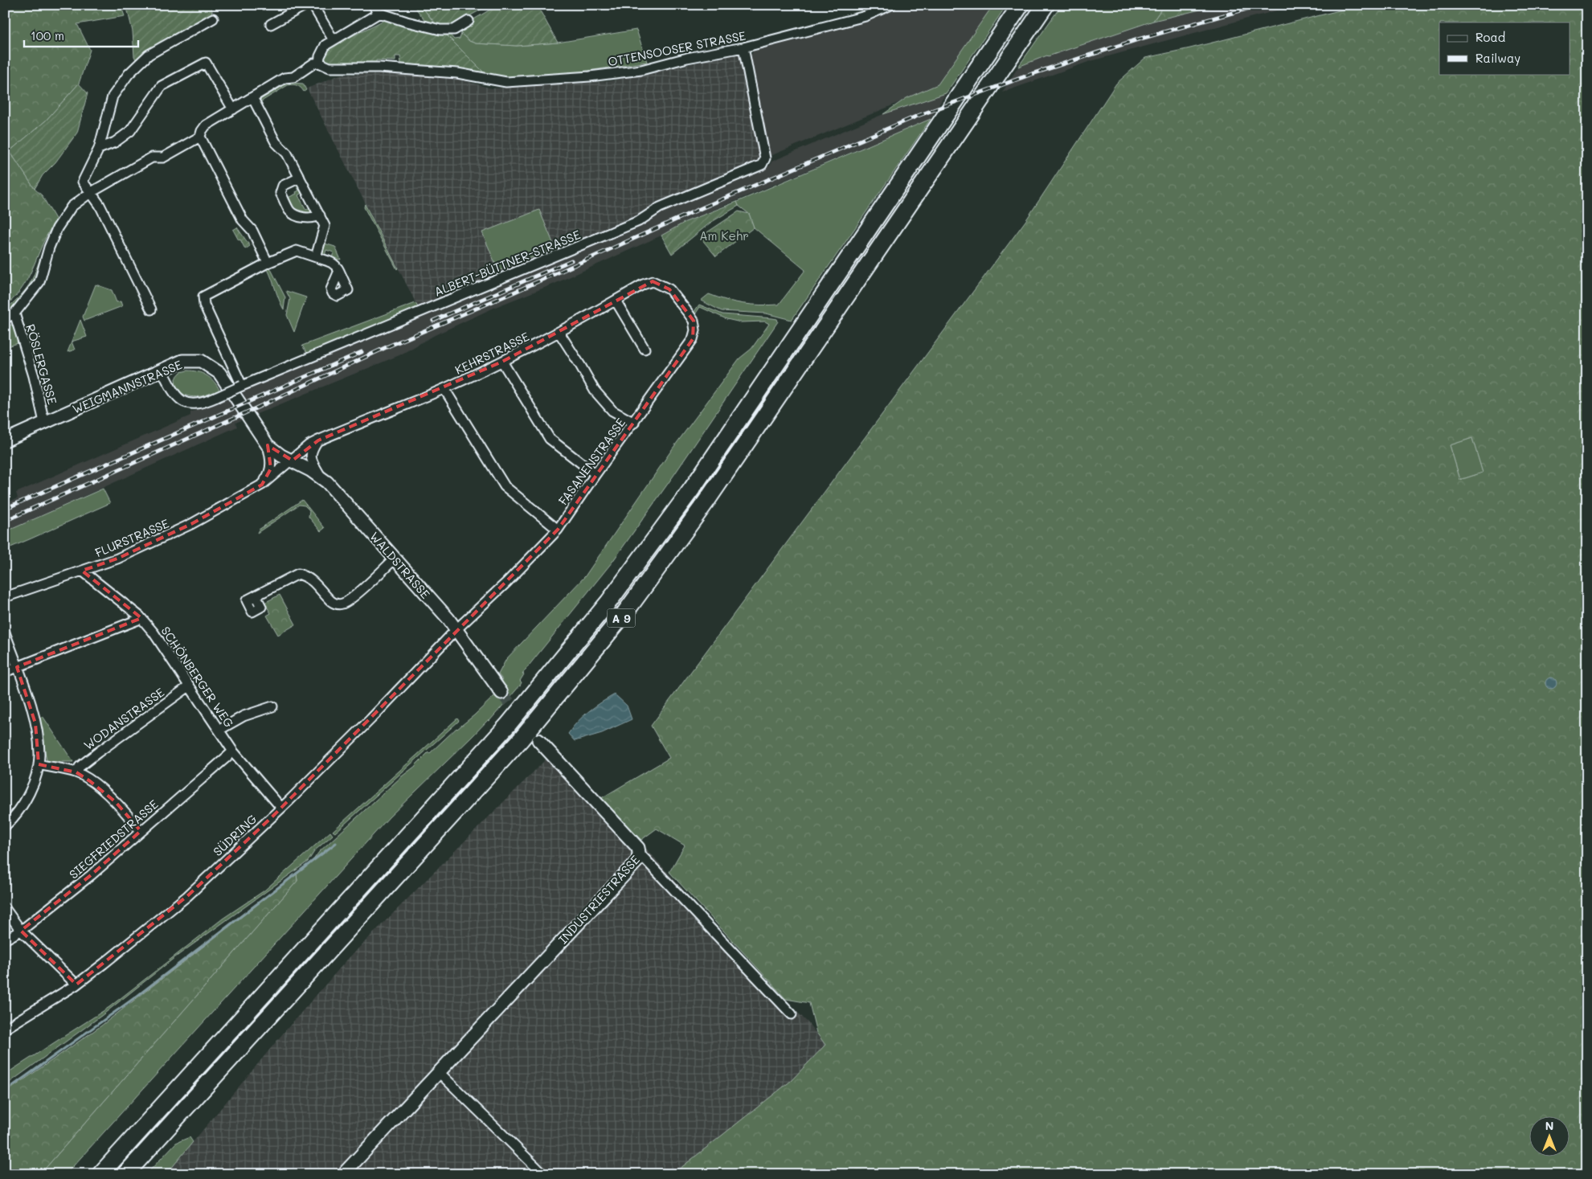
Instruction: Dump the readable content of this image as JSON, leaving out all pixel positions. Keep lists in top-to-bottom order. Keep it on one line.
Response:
{"streets":{"highway":["A 9"],"street":["OTTENSOOSER STRASSE","ALBERT-BÜTTNER-STRASSE","KEHRSTRASSE","RÖSLERGASSE","WEIGMANNSTRASSE","FASANENSTRASSE","FLURSTRASSE","WALDSTRASSE","SCHÖNBERGER WEG","WODANSTRASSE","SÜDRING","SIEGFRIEDSTRASSE","INDUSTRIESTRASSE"]},"crossings":[["OTTENSOOSER STRASSE","ALBERT-BÜTTNER-STRASSE"],["ALBERT-BÜTTNER-STRASSE","WEIGMANNSTRASSE"],["KEHRSTRASSE","WEIGMANNSTRASSE"],["KEHRSTRASSE","FASANENSTRASSE"],["KEHRSTRASSE","FLURSTRASSE"],["KEHRSTRASSE","WALDSTRASSE"],["RÖSLERGASSE","WEIGMANNSTRASSE"],["WEIGMANNSTRASSE","FLURSTRASSE"],["WEIGMANNSTRASSE","WALDSTRASSE"],["FASANENSTRASSE","WALDSTRASSE"],["FASANENSTRASSE","SÜDRING"],["FLURSTRASSE","WALDSTRASSE"],["FLURSTRASSE","SCHÖNBERGER WEG"],["WALDSTRASSE","SÜDRING"],["SCHÖNBERGER WEG","WODANSTRASSE"],["SCHÖNBERGER WEG","SÜDRING"],["SCHÖNBERGER WEG","SIEGFRIEDSTRASSE"]],"parks":["Am Kehr"],"legend":["Road","Railway"],"scale_bar":"100 m","north":"top"}
